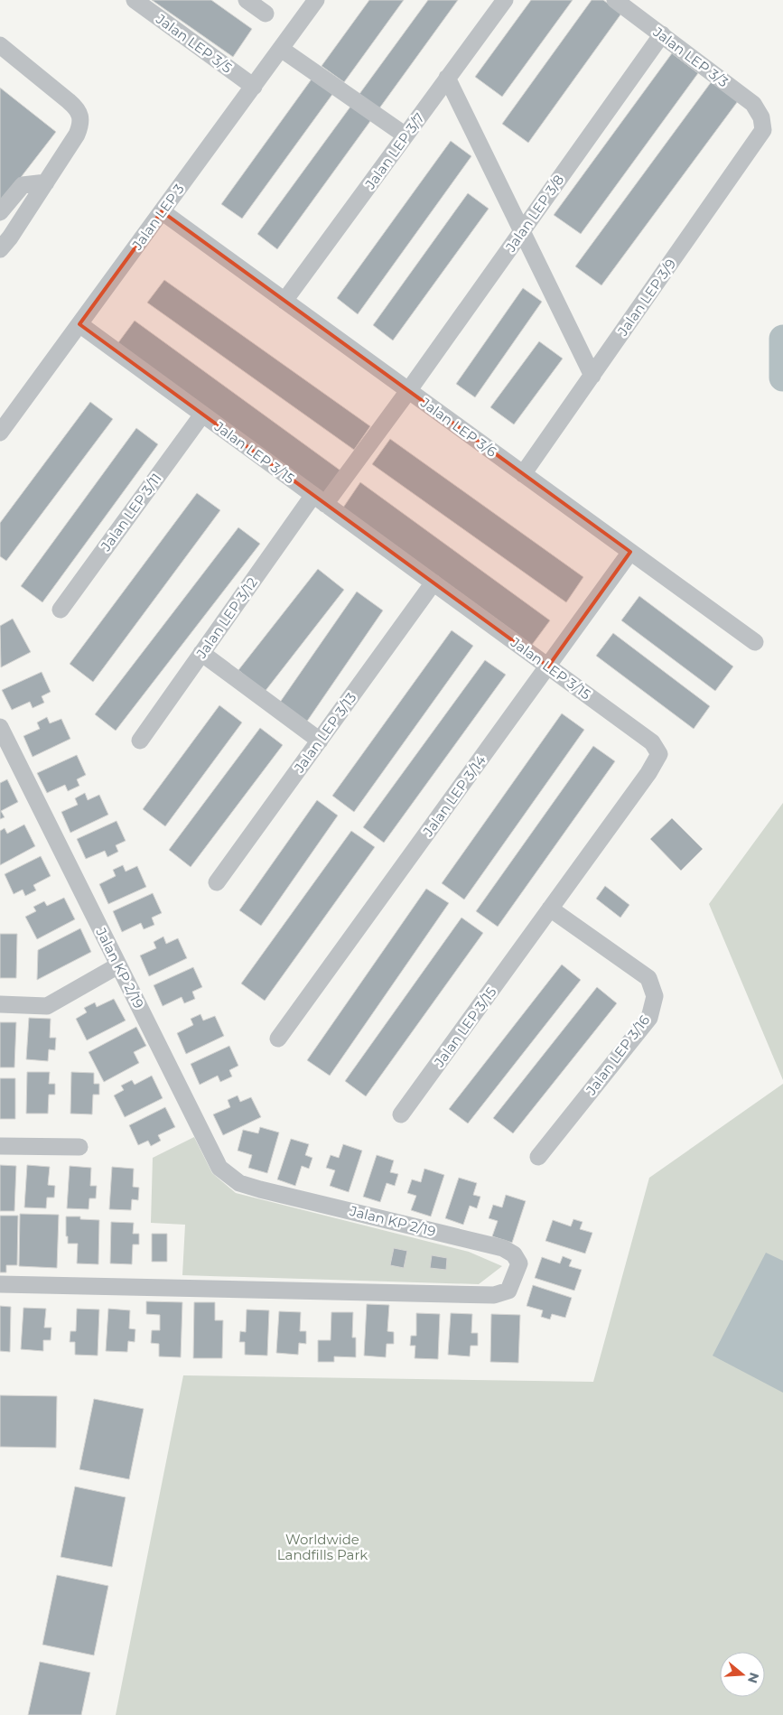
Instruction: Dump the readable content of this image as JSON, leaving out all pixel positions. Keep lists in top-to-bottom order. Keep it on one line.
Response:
{"streets":{"street":["Jalan LEP 3/5","Jalan LEP 3/3","Jalan LEP 3/7","Jalan LEP 3/8","Jalan LEP 3","Jalan LEP 3/9","Jalan LEP 3/6","Jalan LEP 3/15","Jalan LEP 3/11","Jalan LEP 3/12","Jalan LEP 3/13","Jalan LEP 3/14","Jalan KP 2/19","Jalan LEP 3/16"]},"crossings":[["Jalan LEP 3/5","Jalan LEP 3"],["Jalan LEP 3/3","Jalan LEP 3/8"],["Jalan LEP 3/3","Jalan LEP 3/9"],["Jalan LEP 3/7","Jalan LEP 3/6"],["Jalan LEP 3/8","Jalan LEP 3/6"],["Jalan LEP 3/8","Jalan LEP 3/15"],["Jalan LEP 3/8","Jalan LEP 3/12"],["Jalan LEP 3","Jalan LEP 3/6"],["Jalan LEP 3","Jalan LEP 3/15"],["Jalan LEP 3/9","Jalan LEP 3/6"],["Jalan LEP 3/6","Jalan LEP 3/14"],["Jalan LEP 3/15","Jalan LEP 3/11"],["Jalan LEP 3/15","Jalan LEP 3/12"],["Jalan LEP 3/15","Jalan LEP 3/13"],["Jalan LEP 3/15","Jalan LEP 3/14"],["Jalan LEP 3/15","Jalan LEP 3/16"]],"parks":["Worldwide Landfills Park"],"north":"right"}
